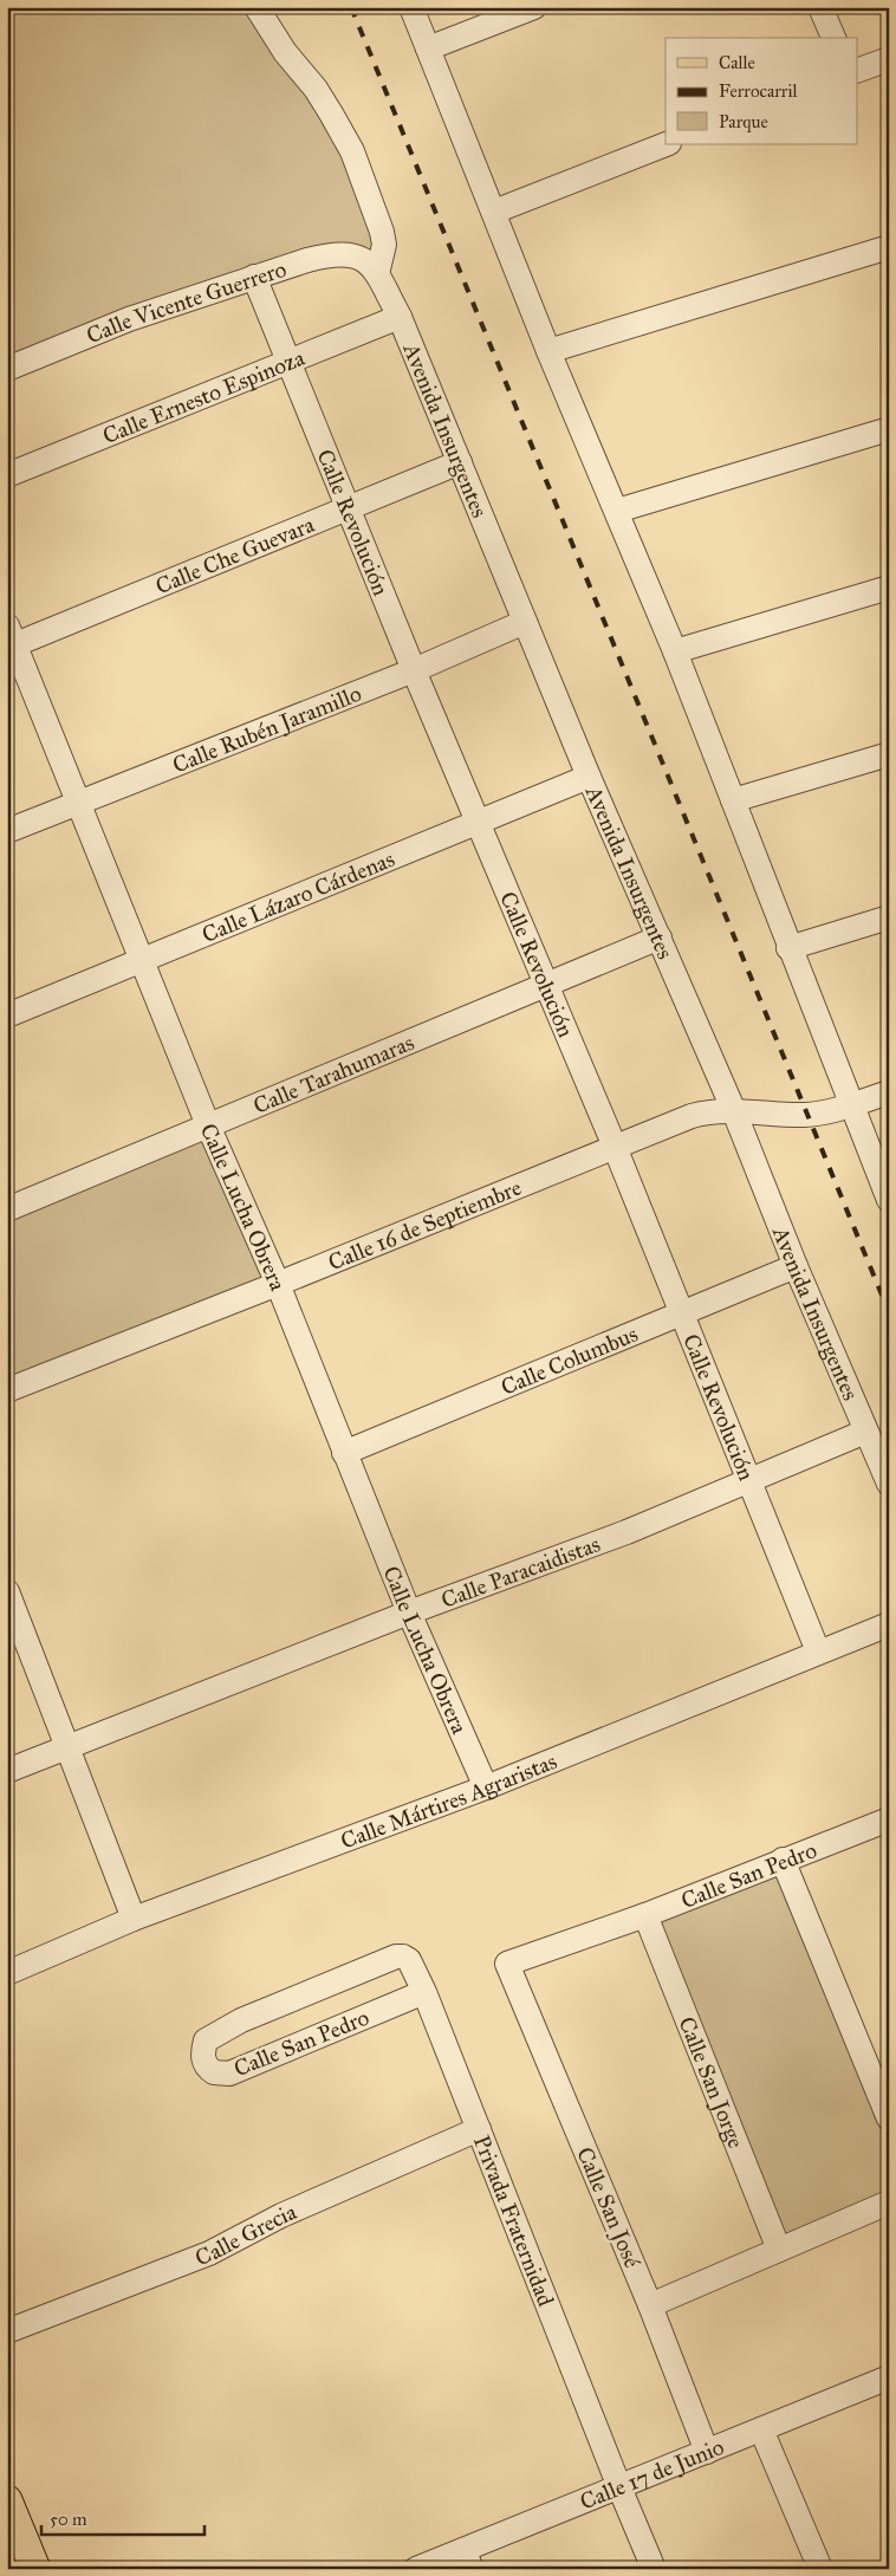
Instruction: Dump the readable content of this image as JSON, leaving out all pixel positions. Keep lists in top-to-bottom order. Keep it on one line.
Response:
{"streets":{"street":["Calle Vicente Guerrero","Calle Ernesto Espinoza","Avenida Insurgentes","Calle Revolución","Calle Che Guevara","Calle Rubén Jaramillo","Calle Lázaro Cárdenas","Calle Tarahumaras","Calle Lucha Obrera","Calle 16 de Septiembre","Calle Columbus","Calle Paracaidistas","Calle Mártires Agraristas","Calle San Pedro","Calle San Jorge","Calle San José","Privada Fraternidad","Calle Grecia","Calle 17 de Junio"]},"crossings":[["Calle Vicente Guerrero","Avenida Insurgentes"],["Calle Vicente Guerrero","Calle Revolución"],["Calle Ernesto Espinoza","Avenida Insurgentes"],["Calle Ernesto Espinoza","Calle Revolución"],["Avenida Insurgentes","Calle Che Guevara"],["Avenida Insurgentes","Calle Rubén Jaramillo"],["Avenida Insurgentes","Calle Lázaro Cárdenas"],["Avenida Insurgentes","Calle Tarahumaras"],["Avenida Insurgentes","Calle 16 de Septiembre"],["Avenida Insurgentes","Calle Columbus"],["Avenida Insurgentes","Calle Paracaidistas"],["Calle Revolución","Calle Che Guevara"],["Calle Revolución","Calle Rubén Jaramillo"],["Calle Revolución","Calle Lázaro Cárdenas"],["Calle Revolución","Calle Tarahumaras"],["Calle Revolución","Calle 16 de Septiembre"],["Calle Revolución","Calle Columbus"],["Calle Revolución","Calle Paracaidistas"],["Calle Revolución","Calle Mártires Agraristas"],["Calle Che Guevara","Calle Lucha Obrera"],["Calle Rubén Jaramillo","Calle Lucha Obrera"],["Calle Lázaro Cárdenas","Calle Lucha Obrera"],["Calle Tarahumaras","Calle Lucha Obrera"],["Calle Lucha Obrera","Calle 16 de Septiembre"],["Calle Lucha Obrera","Calle Columbus"],["Calle Lucha Obrera","Calle Paracaidistas"],["Calle Lucha Obrera","Calle Mártires Agraristas"],["Calle San Pedro","Calle San Jorge"],["Calle San Pedro","Calle San José"],["Calle San Pedro","Privada Fraternidad"],["Calle San José","Calle 17 de Junio"],["Privada Fraternidad","Calle Grecia"],["Privada Fraternidad","Calle 17 de Junio"]],"legend":["Calle","Ferrocarril","Parque"],"scale_bar":"50 m"}
